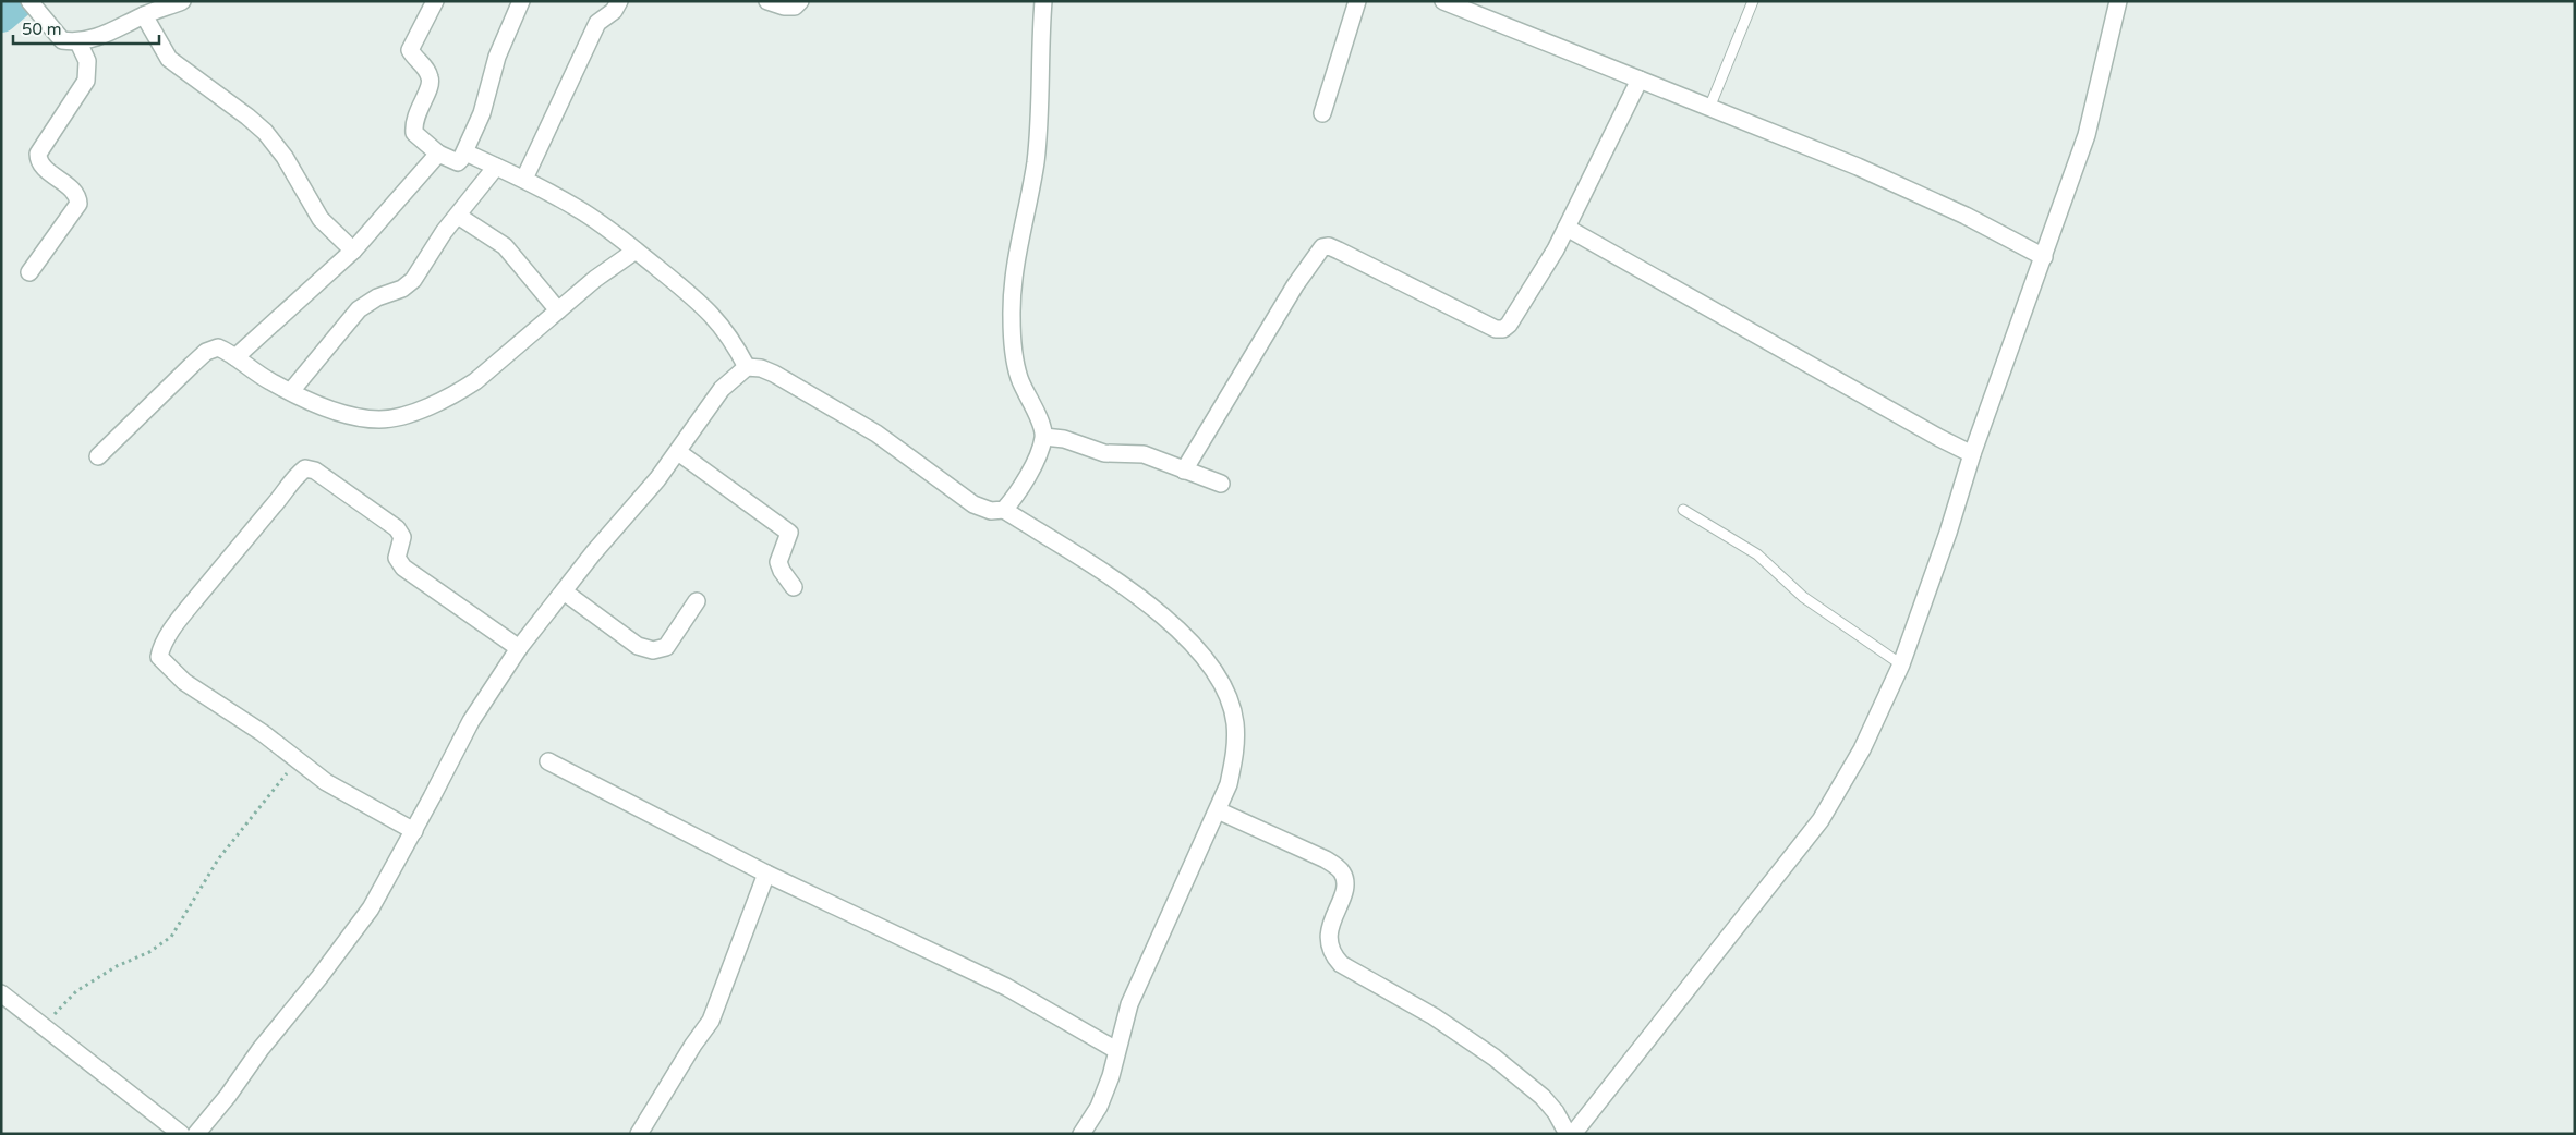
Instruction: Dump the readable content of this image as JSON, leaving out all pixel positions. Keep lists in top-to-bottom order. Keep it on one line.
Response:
{"scale_bar":"50 m"}
